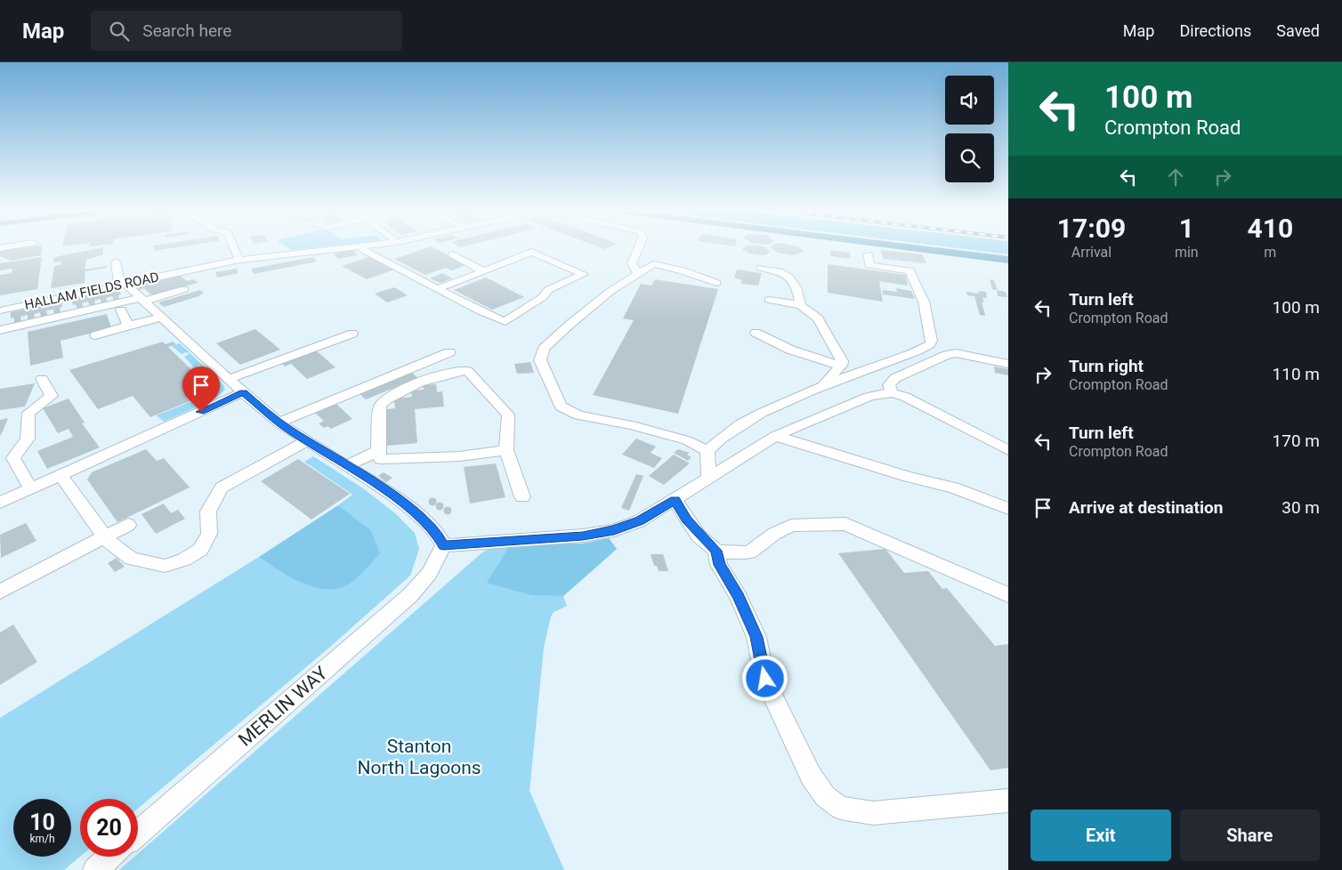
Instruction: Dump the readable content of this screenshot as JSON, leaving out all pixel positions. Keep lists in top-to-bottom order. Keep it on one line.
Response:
{"streets":{"street":["HALLAM FIELDS ROAD","MERLIN WAY"]},"parks":["Stanton North Lagoons"],"page":{"header":"Map","search":"Search here","nav":["Map","Directions","Saved"],"turn":["100 m","Crompton Road"],"eta":["17:09","Arrival","1","min","410","m"],"list":[{"name":"Turn left","note":"Crompton Road","value":"100 m"},{"name":"Turn right","note":"Crompton Road","value":"110 m"},{"name":"Turn left","note":"Crompton Road","value":"170 m"},{"name":"Arrive at destination","value":"30 m"}],"speed":"10 km/h","limit":"20","buttons":["Exit","Share"]}}
